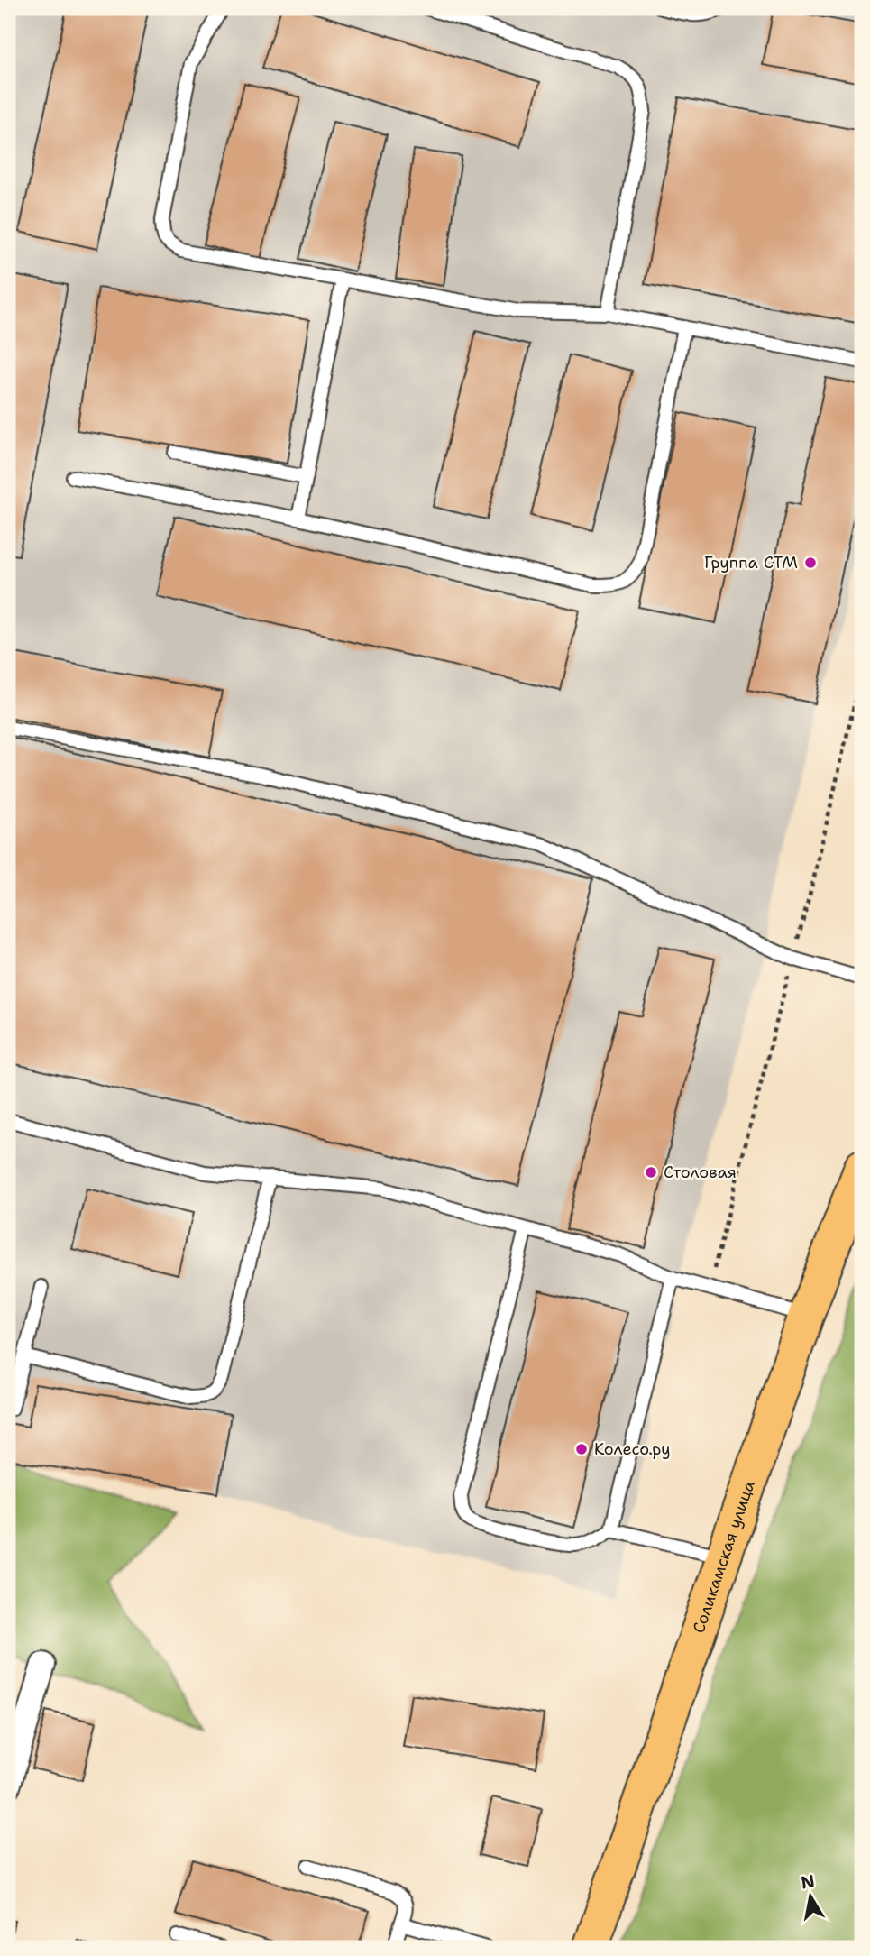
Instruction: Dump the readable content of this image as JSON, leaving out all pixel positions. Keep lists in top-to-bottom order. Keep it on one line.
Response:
{"streets":{"main road":["Соликамская улица"]},"places":["Группа СТМ","Столовая","Колесо.ру"],"north":"top"}
